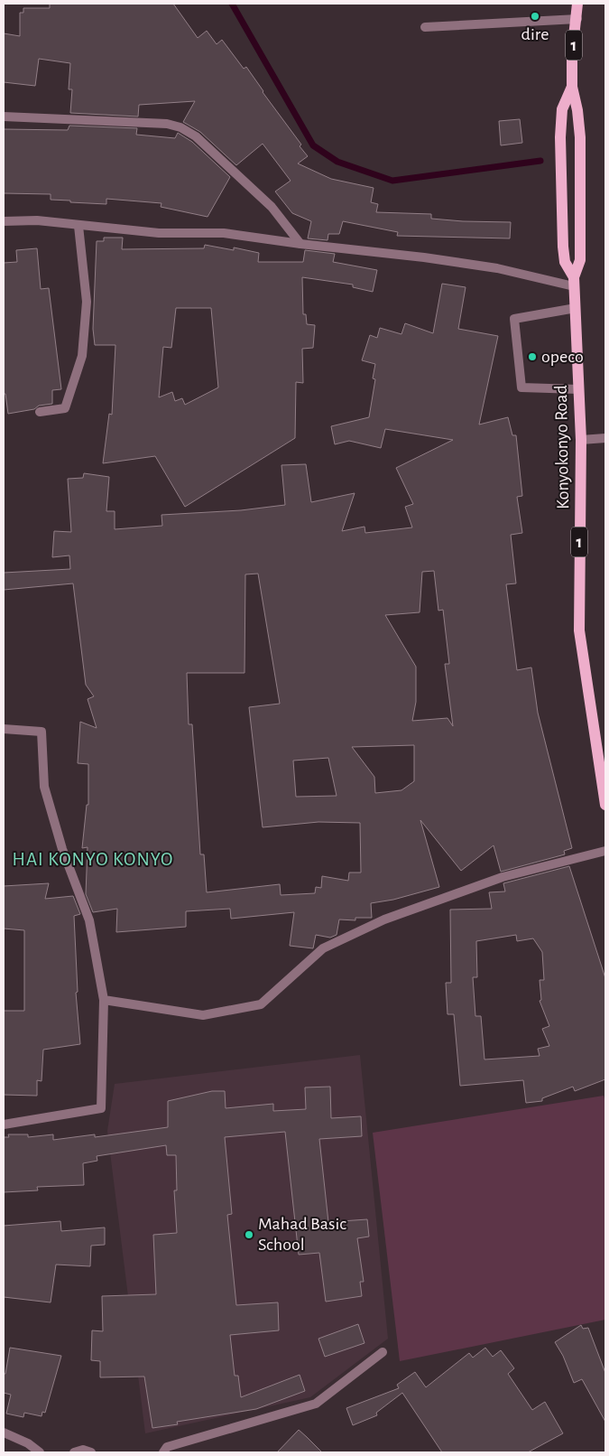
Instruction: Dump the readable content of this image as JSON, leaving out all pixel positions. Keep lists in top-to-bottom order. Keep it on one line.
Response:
{"streets":{"main road":["1","Konyokonyo Road"]},"districts":["HAI KONYO KONYO"],"places":["dire","opeco","Mahad Basic School"]}
